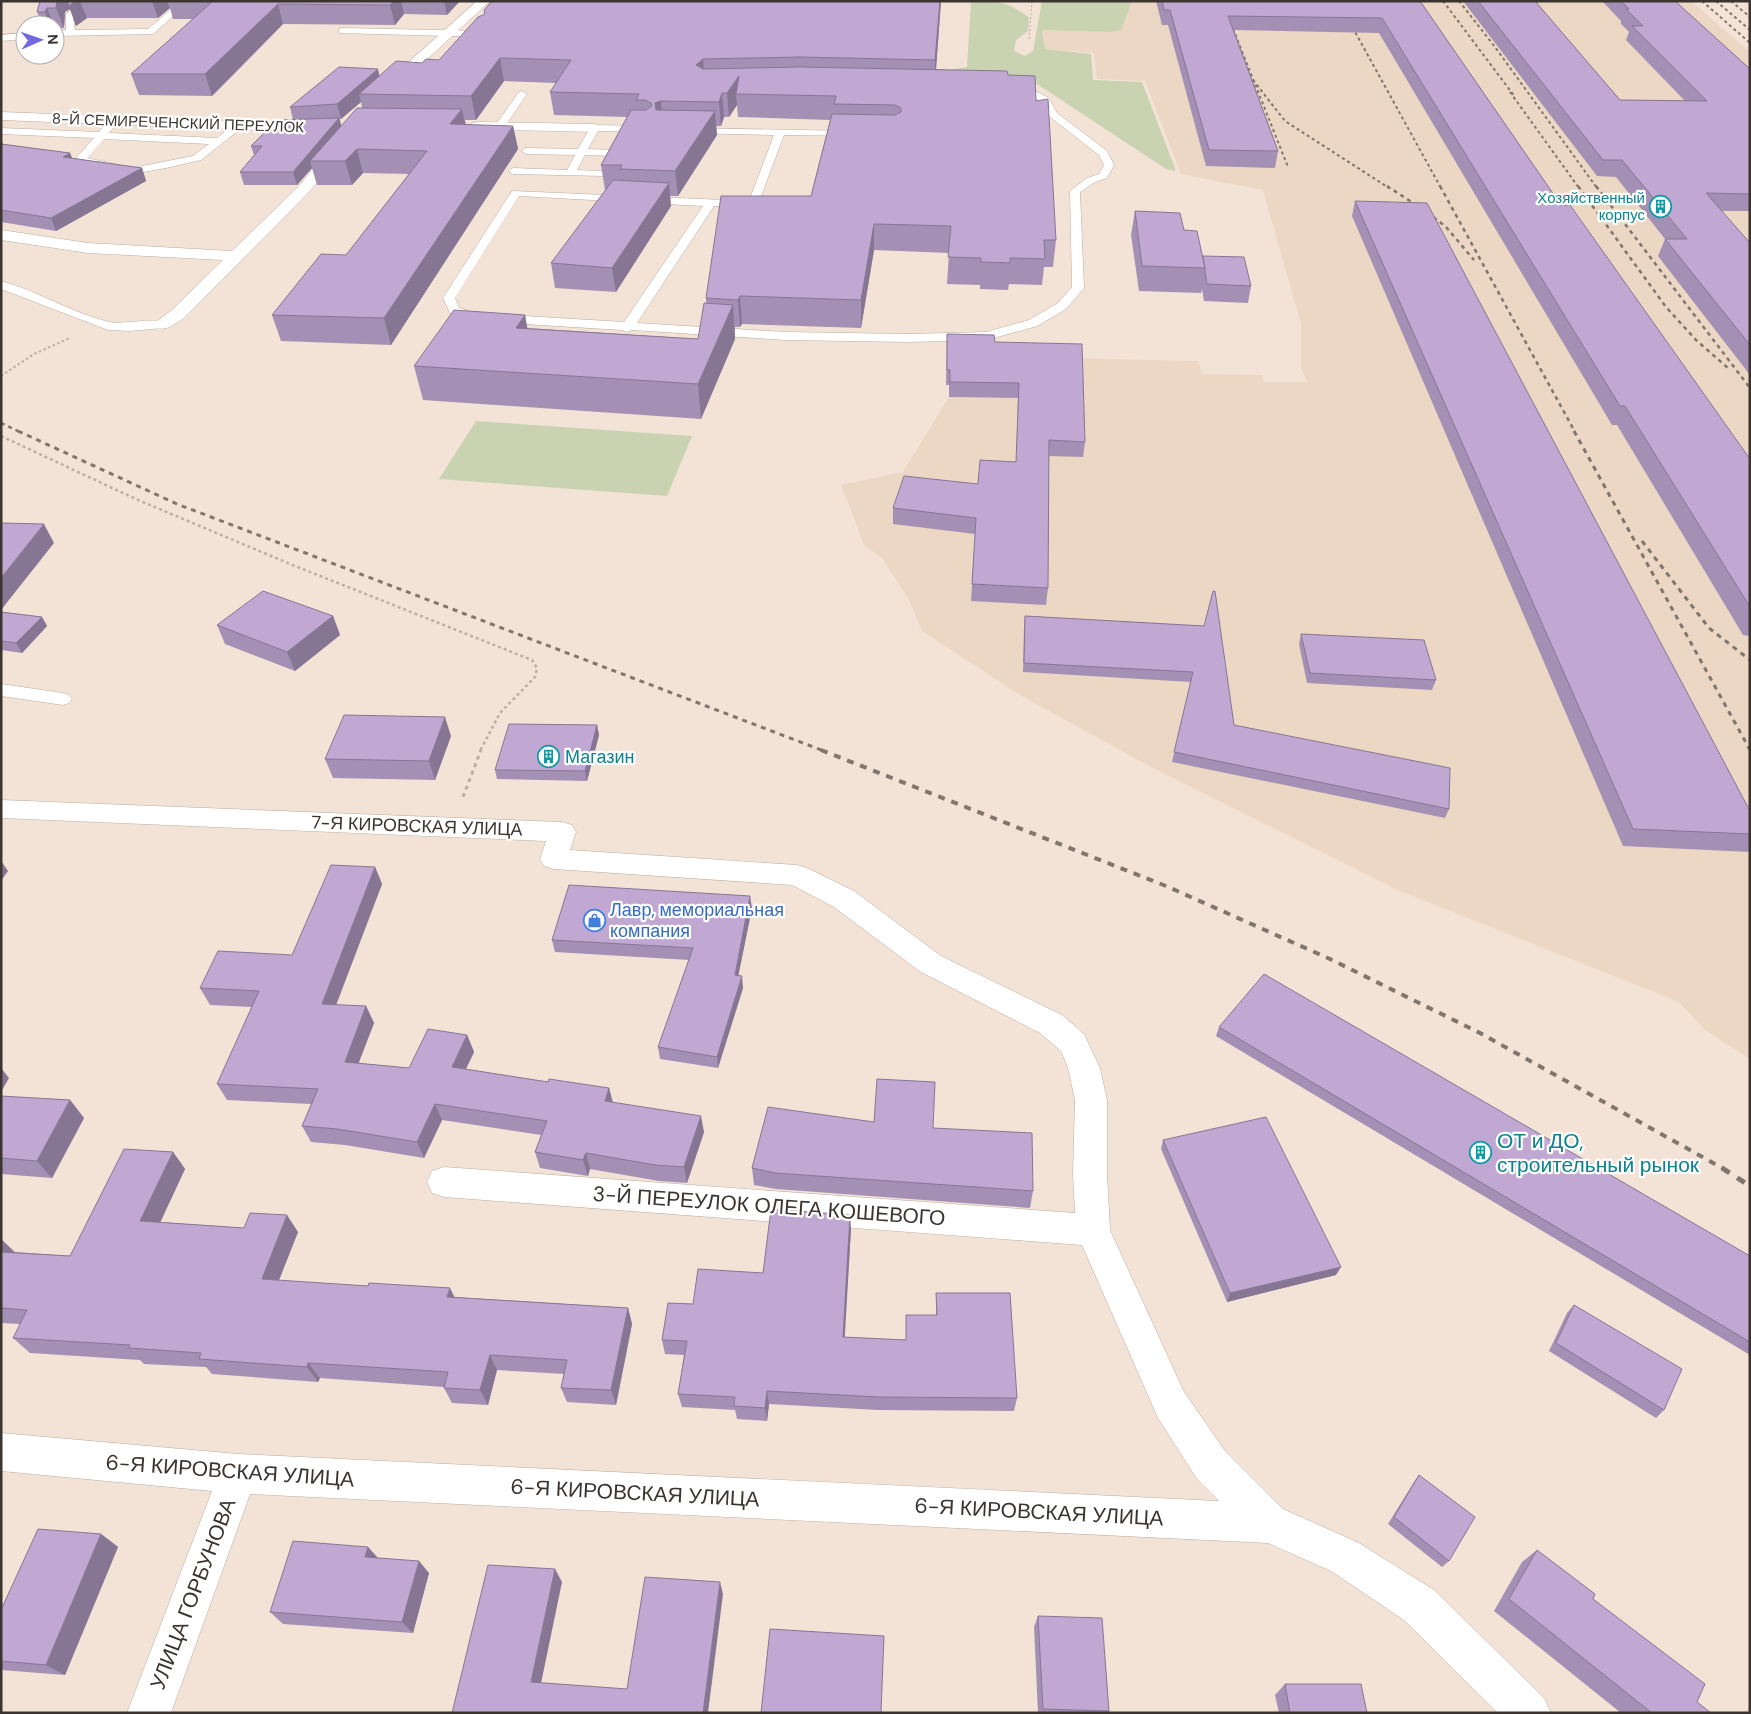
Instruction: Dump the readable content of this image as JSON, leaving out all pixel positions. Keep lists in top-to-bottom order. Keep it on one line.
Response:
{"streets":{"street":["8-Й СЕМИРЕЧЕНСКИЙ ПЕРЕУЛОК","7-Я КИРОВСКАЯ УЛИЦА","3-Й ПЕРЕУЛОК ОЛЕГА КОШЕВОГО","6-Я КИРОВСКАЯ УЛИЦА","УЛИЦА ГОРБУНОВА"]},"crossings":[["7-Я КИРОВСКАЯ УЛИЦА","3-Й ПЕРЕУЛОК ОЛЕГА КОШЕВОГО"],["6-Я КИРОВСКАЯ УЛИЦА","УЛИЦА ГОРБУНОВА"]],"places":{"building":["Хозяйственный корпус","Магазин","ОТ и ДО, строительный рынок"],"shop":["Лавр, мемориальная компания"]},"north":"right"}
